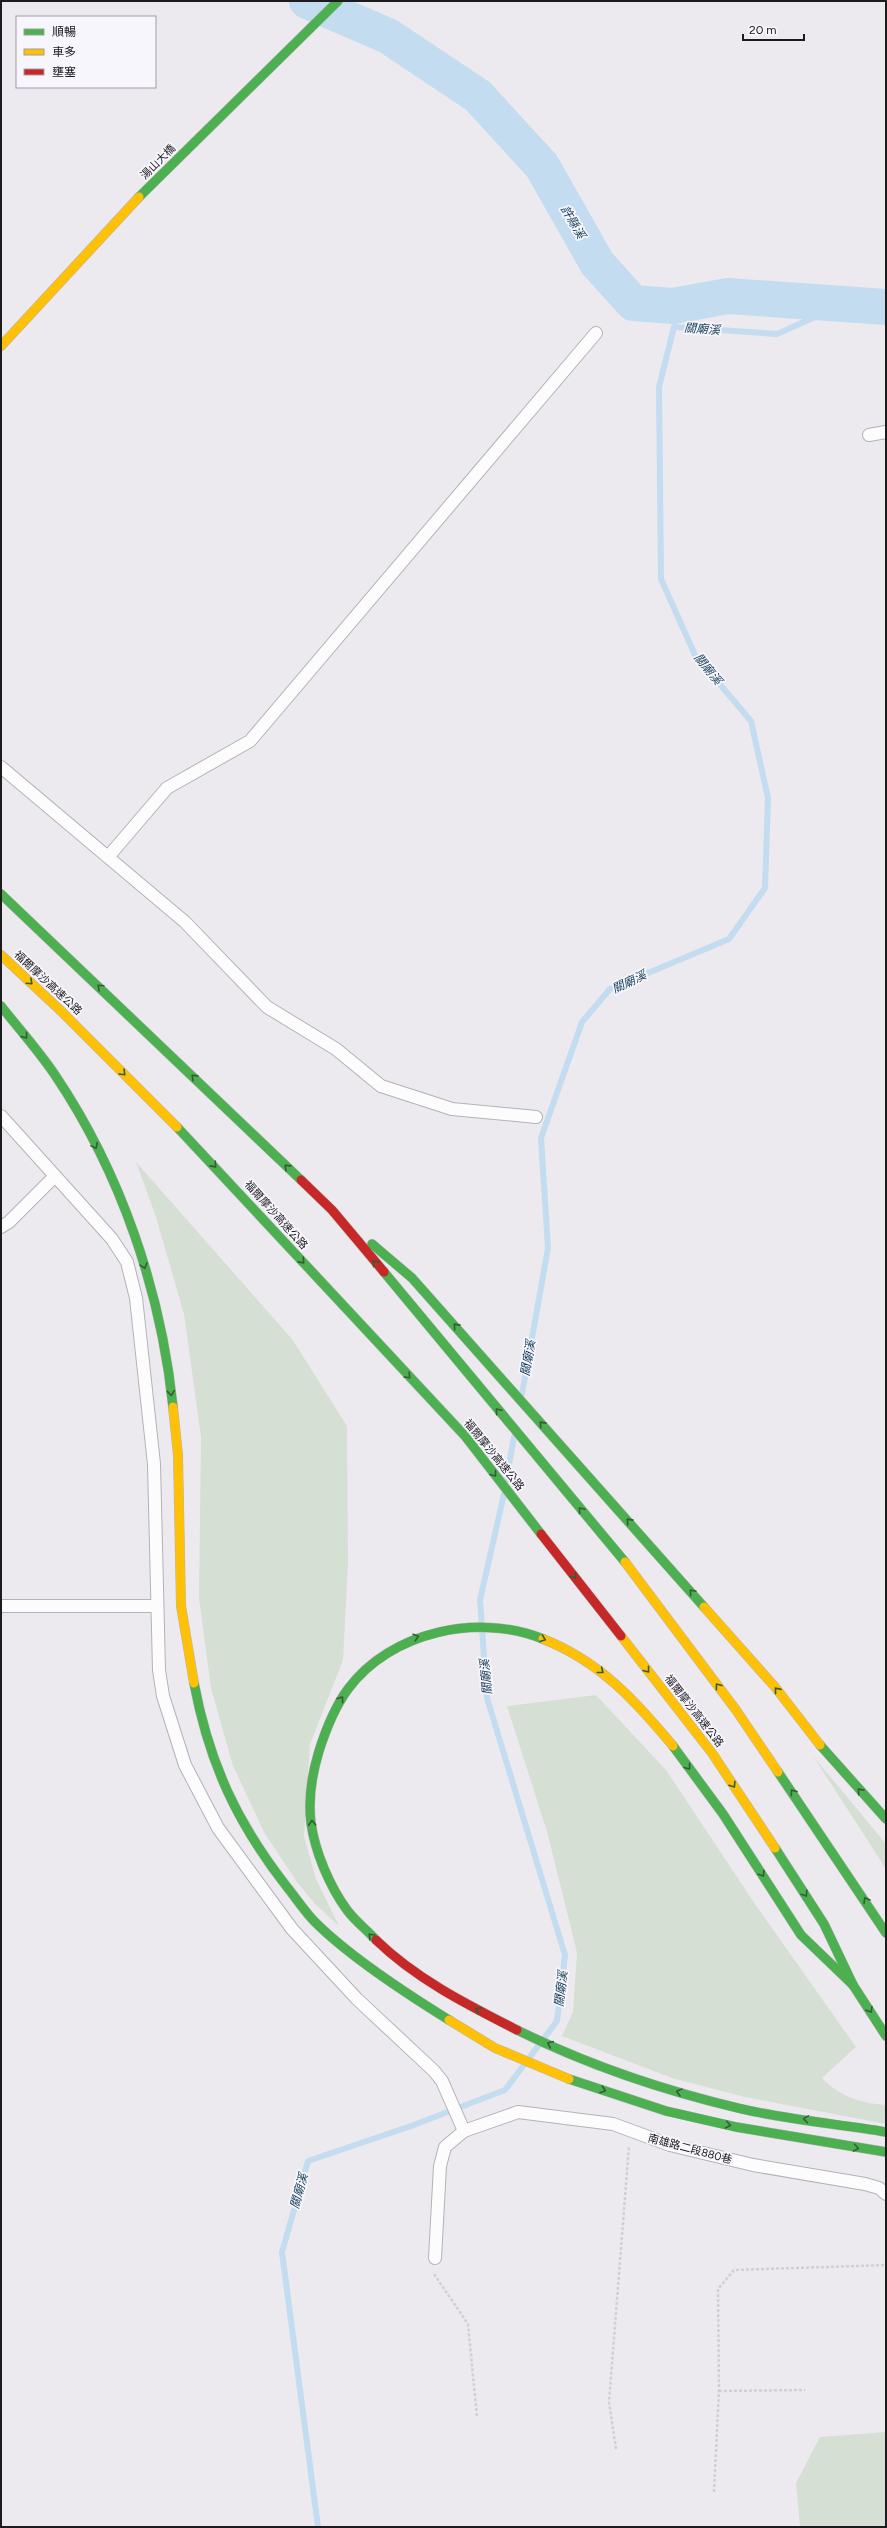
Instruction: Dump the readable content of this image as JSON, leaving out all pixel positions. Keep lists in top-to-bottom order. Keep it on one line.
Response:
{"streets":{"main road":["湯山大橋","福爾摩沙高速公路"],"lane":["南雄路二段880巷"]},"water":["許縣溪","關廟溪"],"legend":["順暢","車多","壅塞"],"scale_bar":"20 m"}
